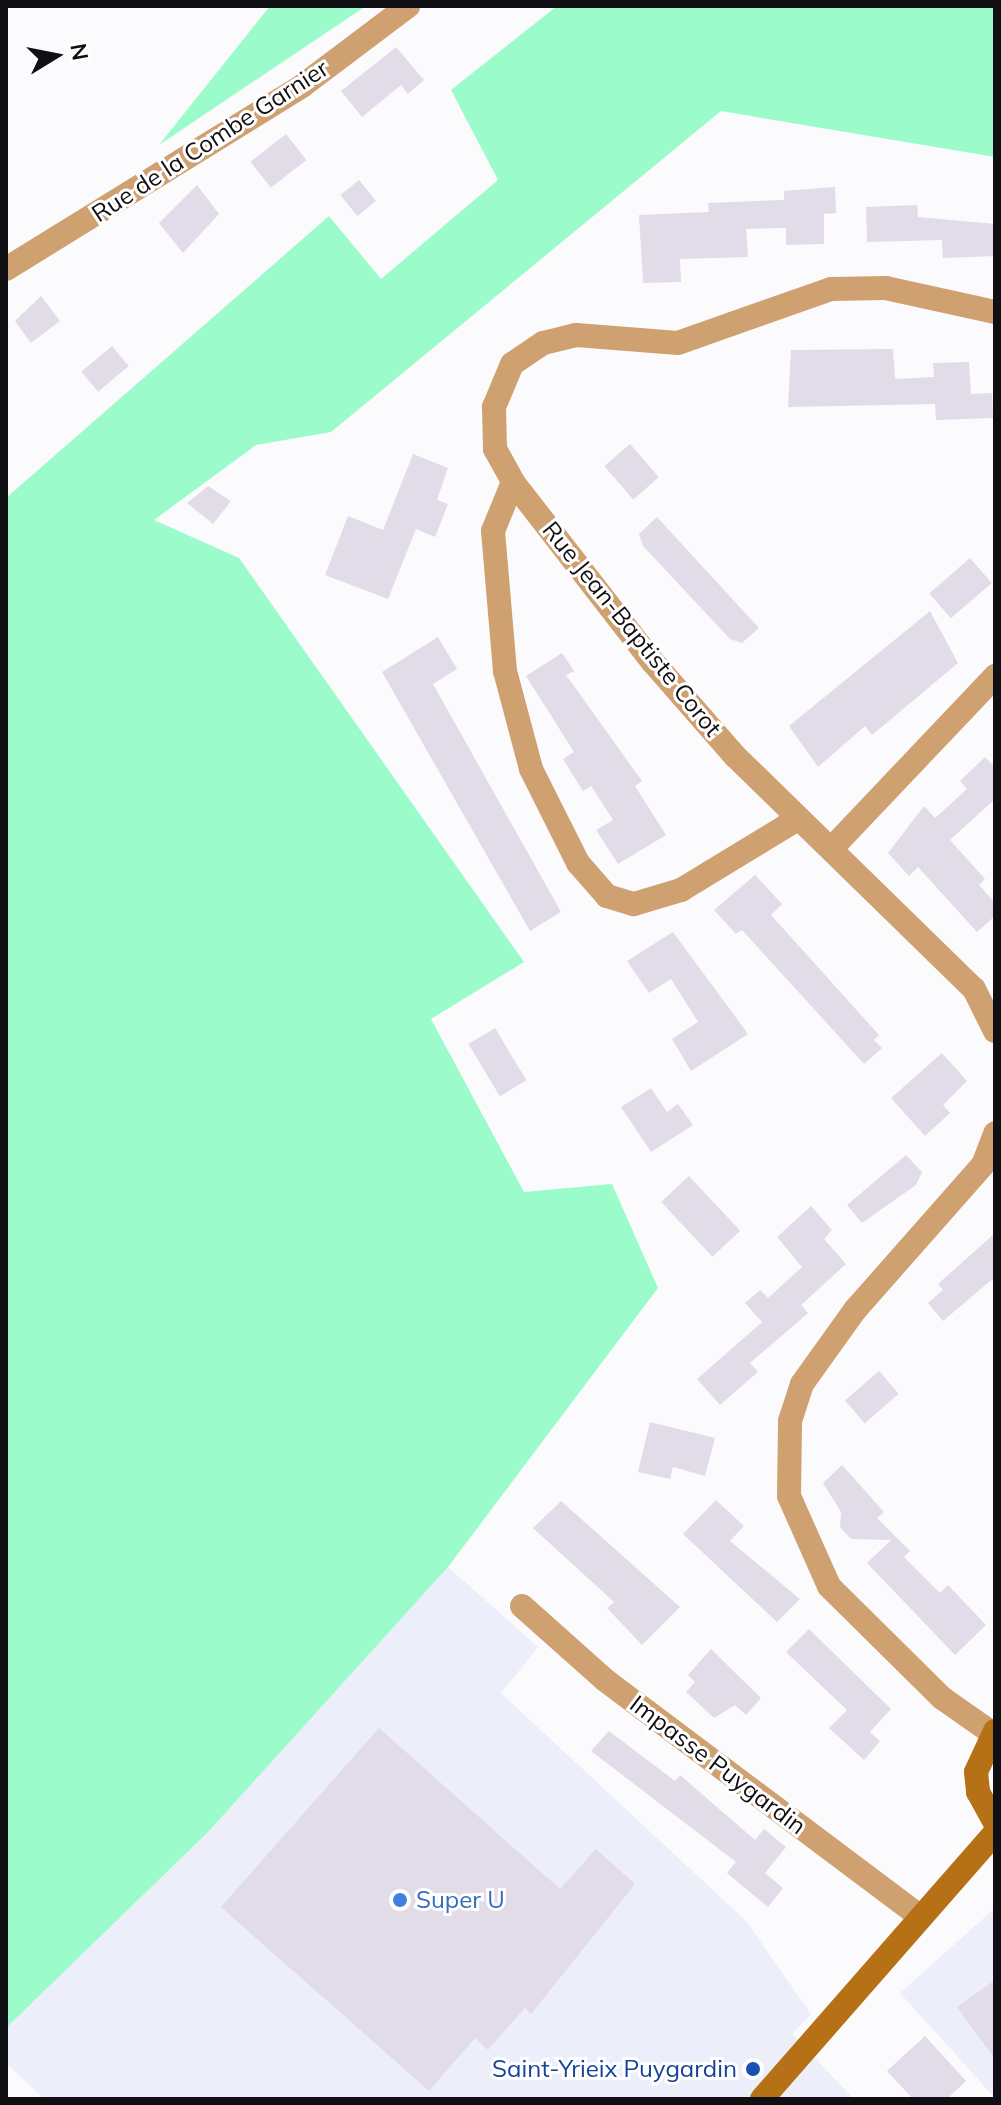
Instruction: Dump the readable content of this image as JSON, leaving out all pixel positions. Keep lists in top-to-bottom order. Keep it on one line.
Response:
{"streets":{"street":["Rue de la Combe Garnier","Rue Jean-Baptiste Corot","Impasse Puygardin"]},"places":["Super U","Saint-Yrieix Puygardin"],"north":"right"}
